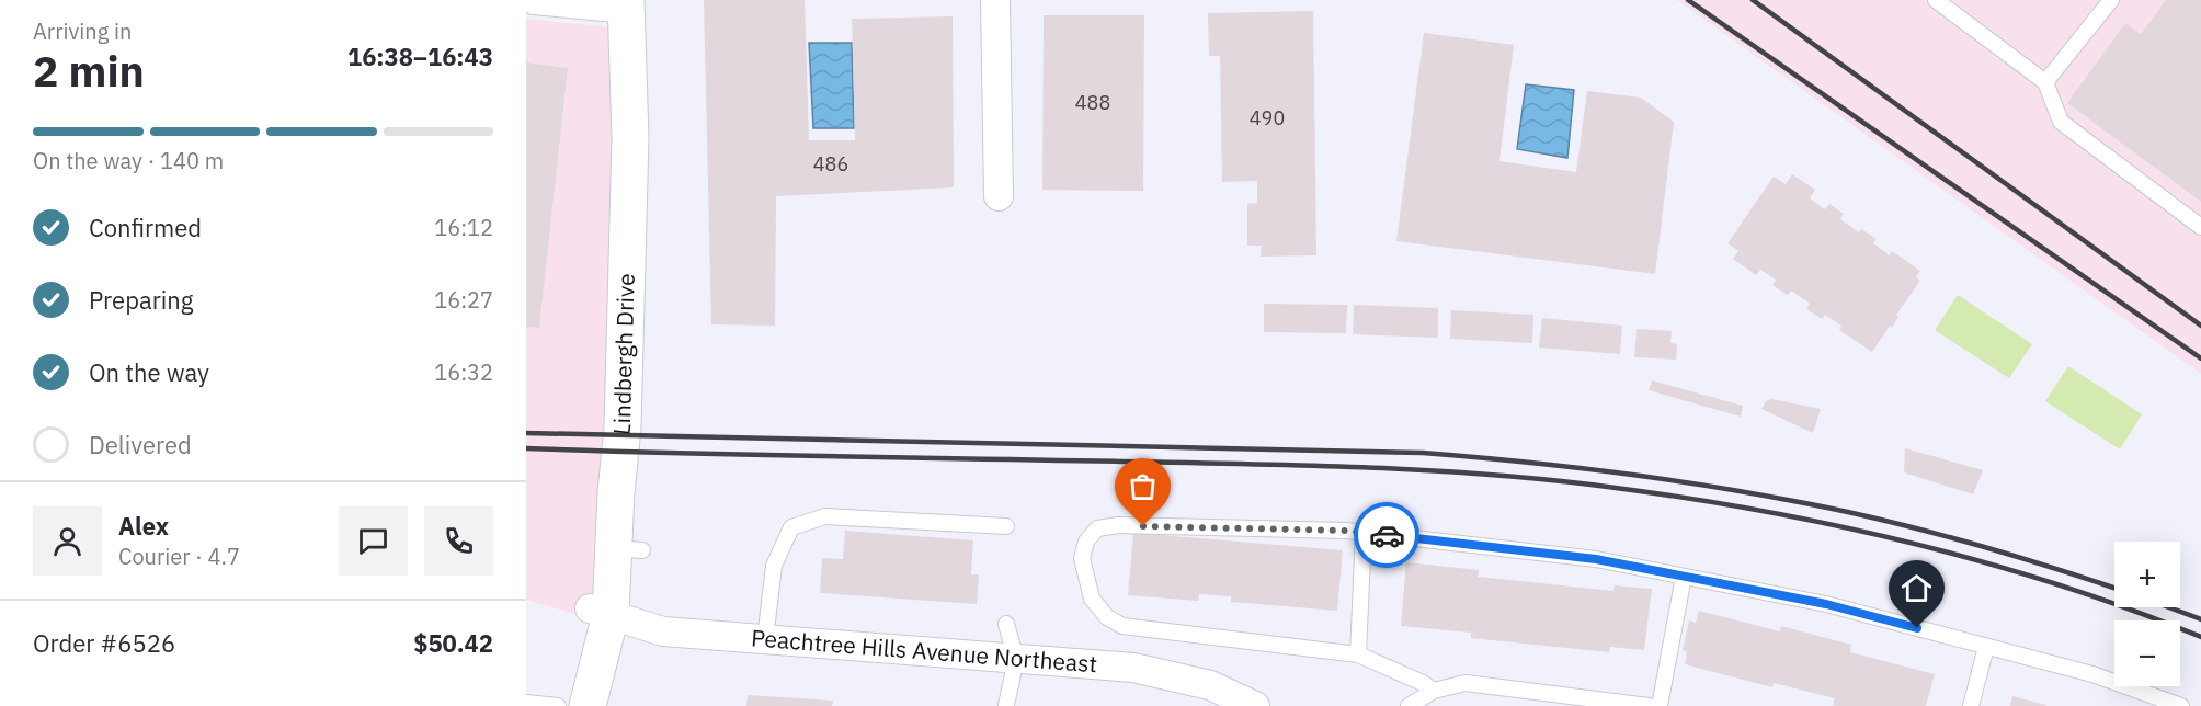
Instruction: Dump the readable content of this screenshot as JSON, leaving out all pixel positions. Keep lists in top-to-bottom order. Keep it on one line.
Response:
{"streets":{"main road":["Lindbergh Drive"],"street":["Peachtree Hills Avenue Northeast"]},"crossings":[["Lindbergh Drive","Peachtree Hills Avenue Northeast"]],"house_numbers":["488","490","486"],"page":{"heading":["2 min","Arriving in","16:38–16:43"],"panel":["Alex","Courier · 4.7","Order #6526","$50.42"],"bar":"On the way · 140 m","list":[["Confirmed","16:12"],["Preparing","16:27"],["On the way","16:32"],"Delivered"],"map_buttons":["+","−"]}}
